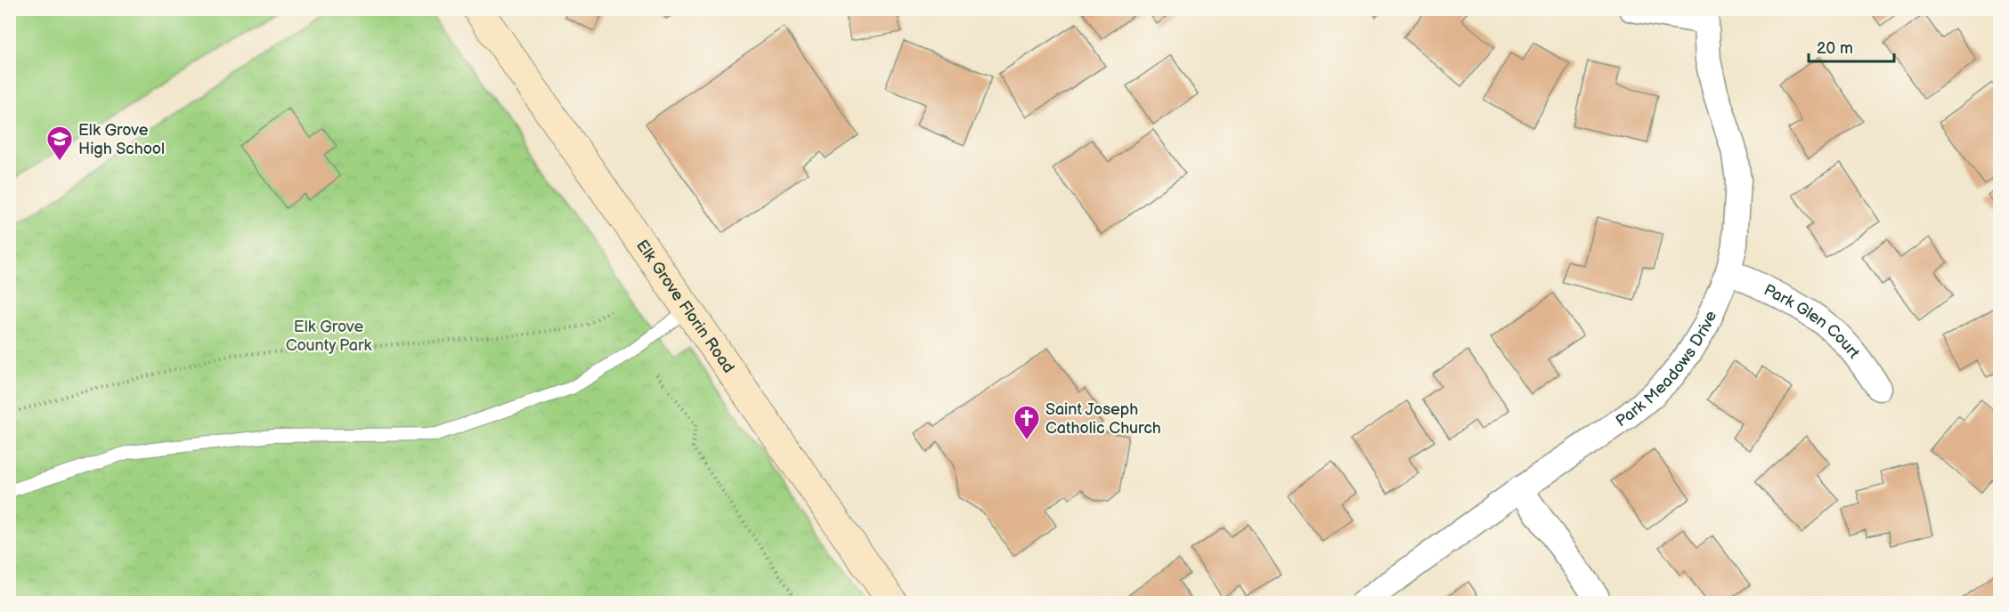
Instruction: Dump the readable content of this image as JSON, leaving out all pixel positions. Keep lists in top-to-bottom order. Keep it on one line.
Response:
{"streets":{"main road":["Elk Grove Florin Road"],"street":["Park Glen Court","Park Meadows Drive"]},"crossings":[["Park Glen Court","Park Meadows Drive"]],"parks":["Elk Grove County Park"],"places":{"school or university":["Elk Grove High School"],"church":["Saint Joseph Catholic Church"]},"scale_bar":"20 m"}
